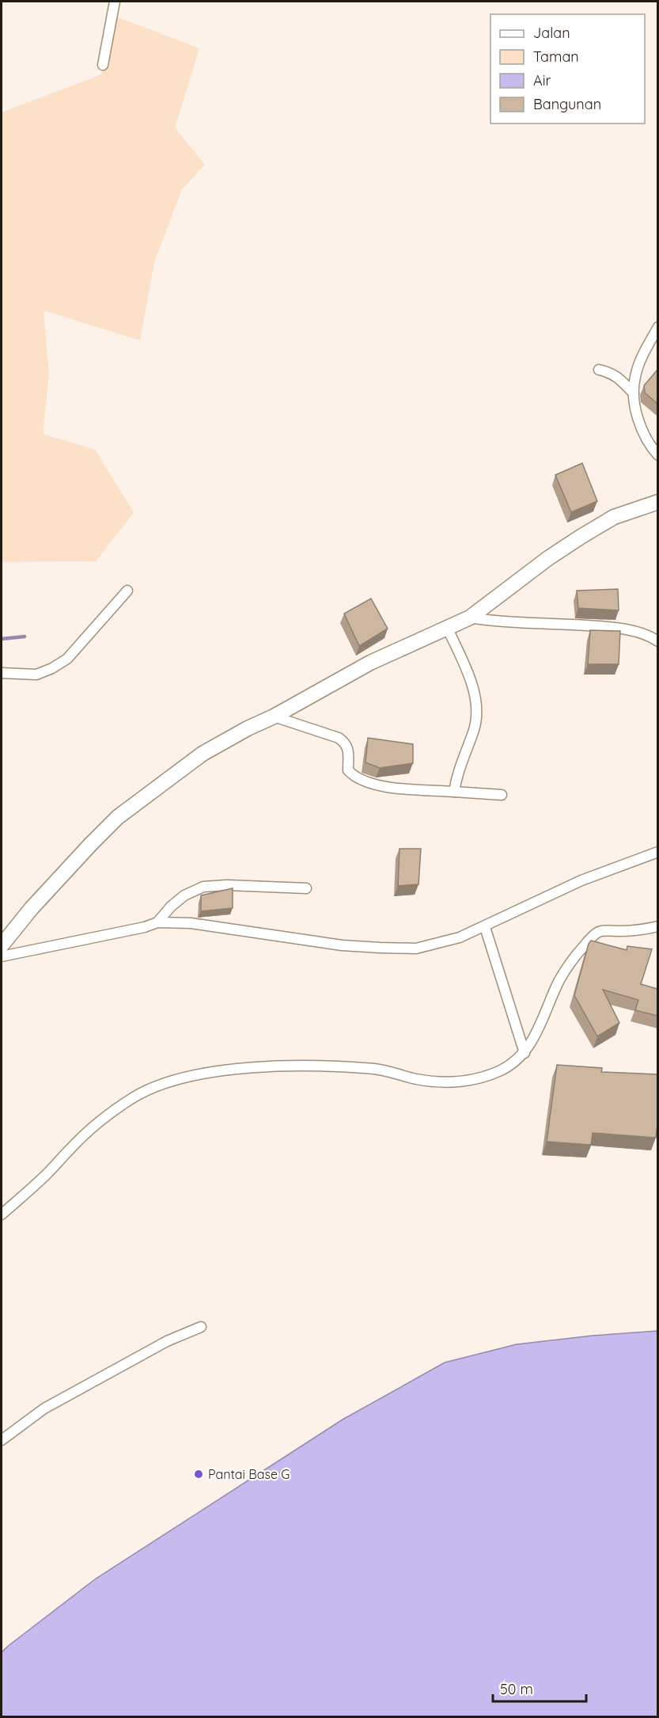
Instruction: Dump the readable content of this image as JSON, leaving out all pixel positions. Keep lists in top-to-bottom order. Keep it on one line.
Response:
{"places":["Pantai Base G"],"legend":["Jalan","Taman","Air","Bangunan"],"scale_bar":"50 m"}
